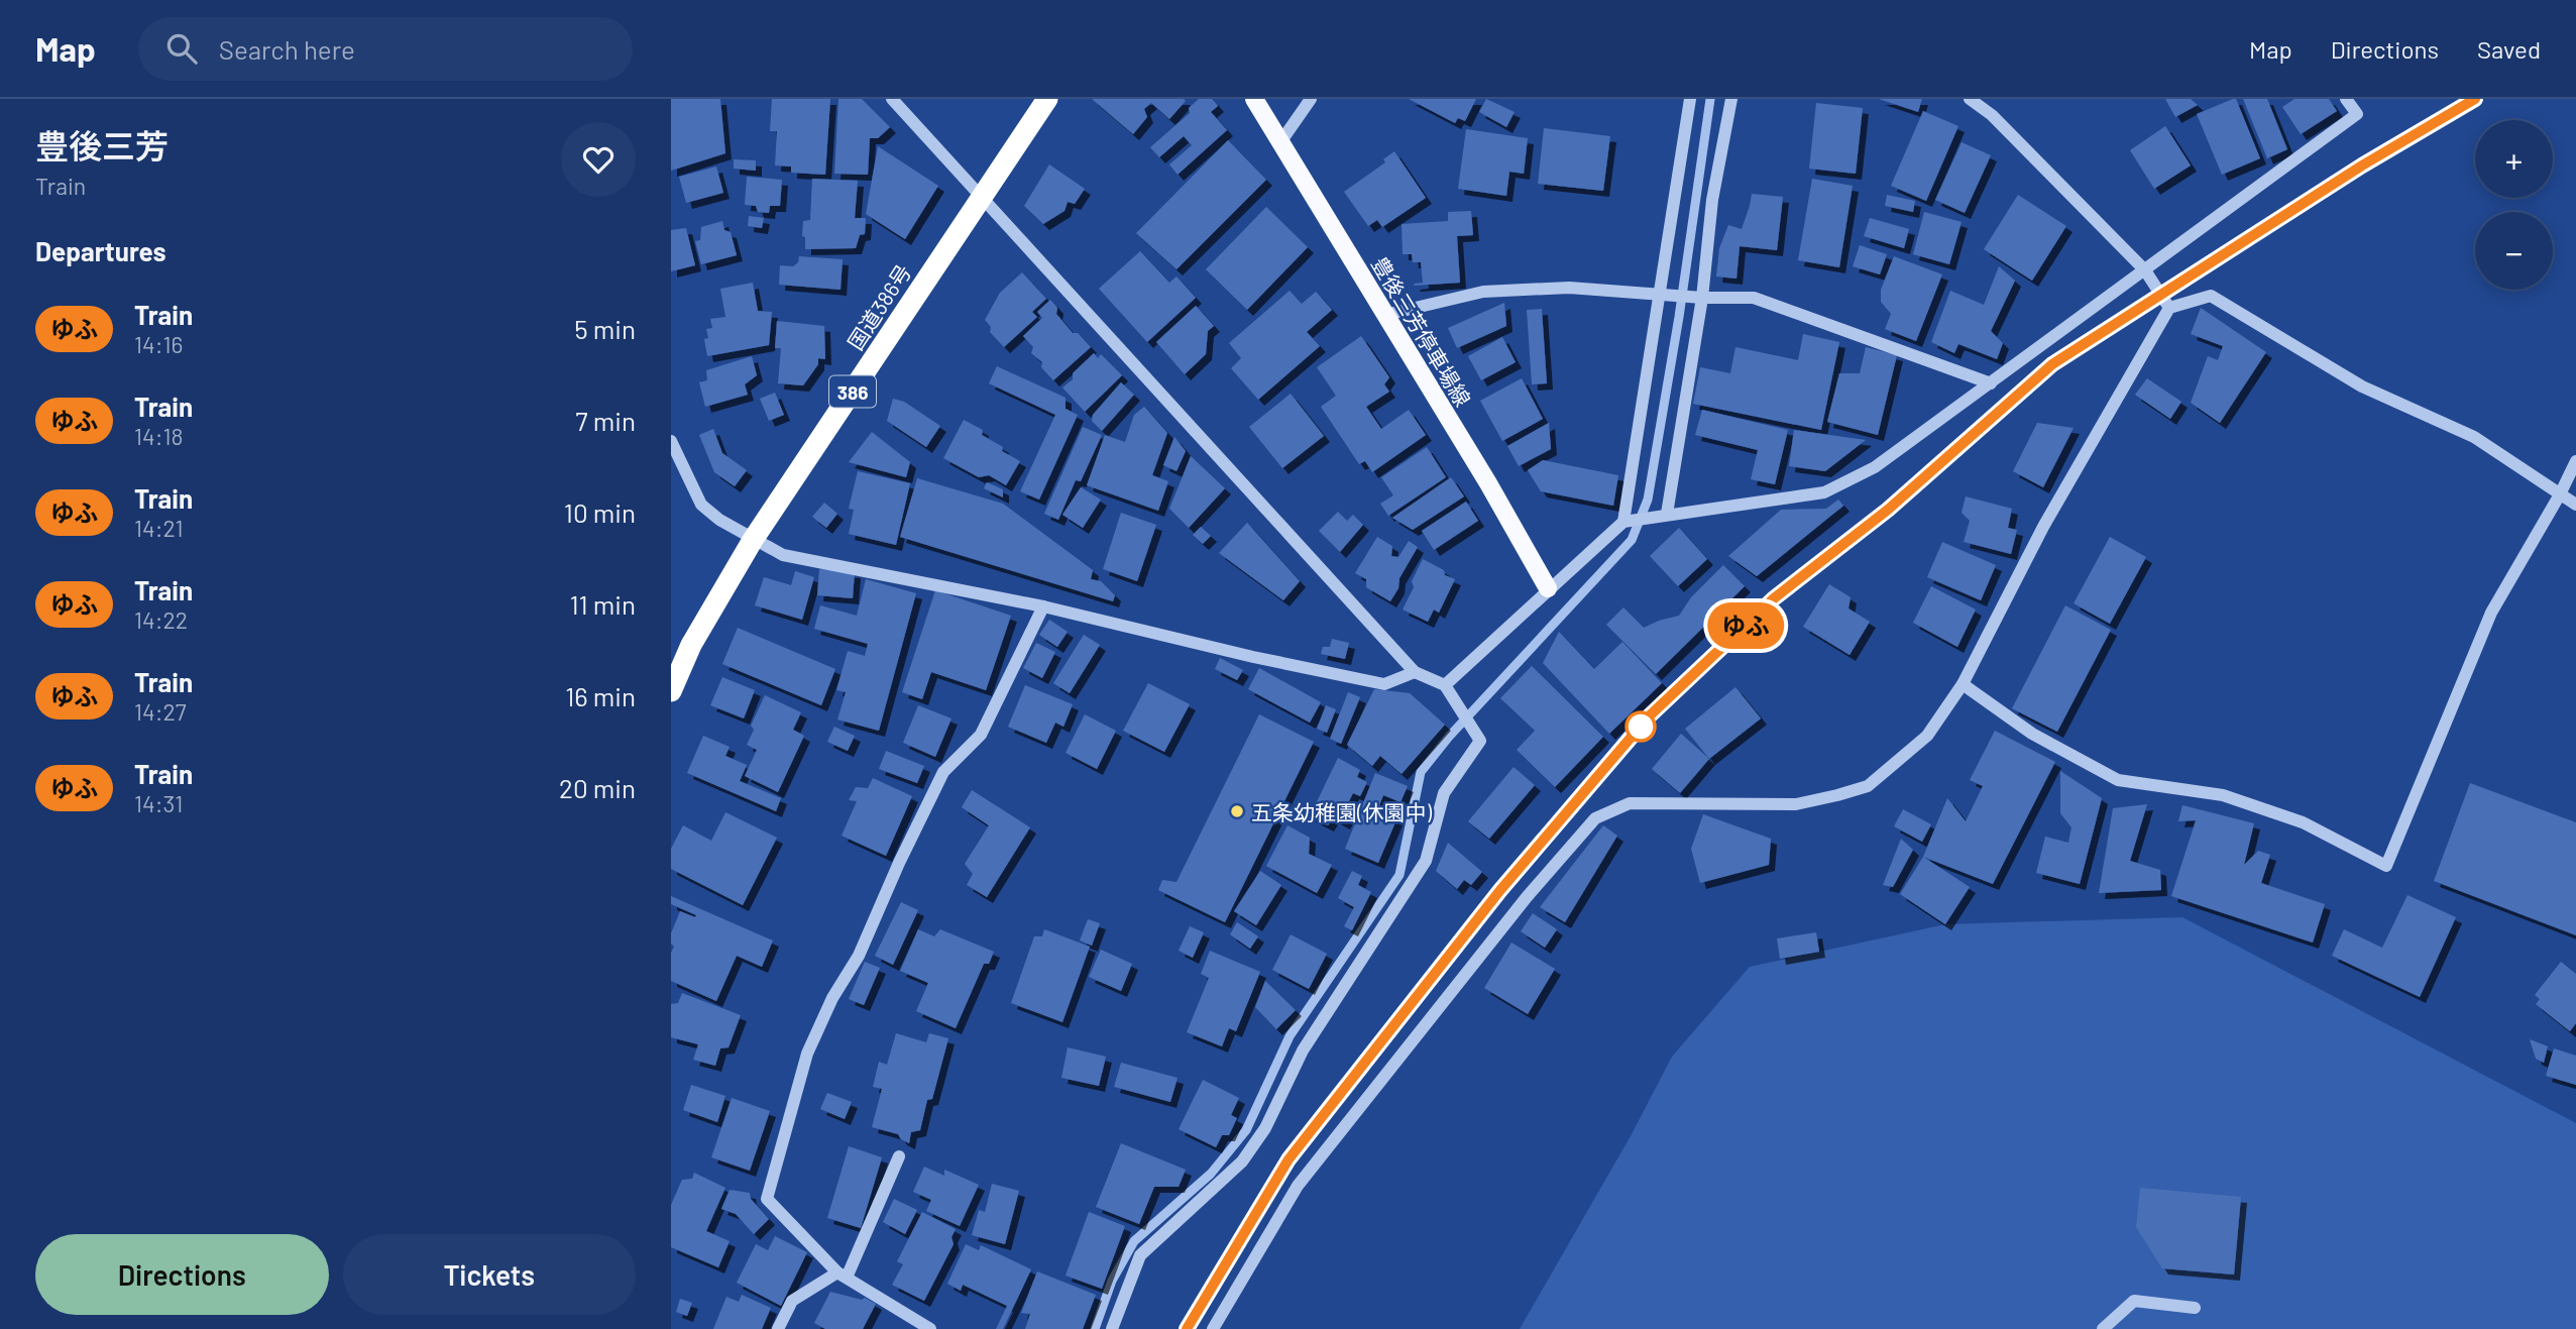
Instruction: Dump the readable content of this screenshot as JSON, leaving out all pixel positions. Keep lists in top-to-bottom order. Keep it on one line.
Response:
{"streets":{"highway":["国道386号","386"],"main road":["豊後三芳停車場線"]},"places":["五条幼稚園(休園中)"],"page":{"header":"Map","search":"Search here","nav":["Map","Directions","Saved"],"heading":[["豊後三芳","Train"],"Departures"],"on_map":"ゆふ","map_buttons":["+","−"],"list":[{"mark":"ゆふ","name":"Train","note":"14:16","value":"5 min"},{"mark":"ゆふ","name":"Train","note":"14:18","value":"7 min"},{"mark":"ゆふ","name":"Train","note":"14:21","value":"10 min"},{"mark":"ゆふ","name":"Train","note":"14:22","value":"11 min"},{"mark":"ゆふ","name":"Train","note":"14:27","value":"16 min"},{"mark":"ゆふ","name":"Train","note":"14:31","value":"20 min"}],"buttons":["Directions","Tickets"]}}
